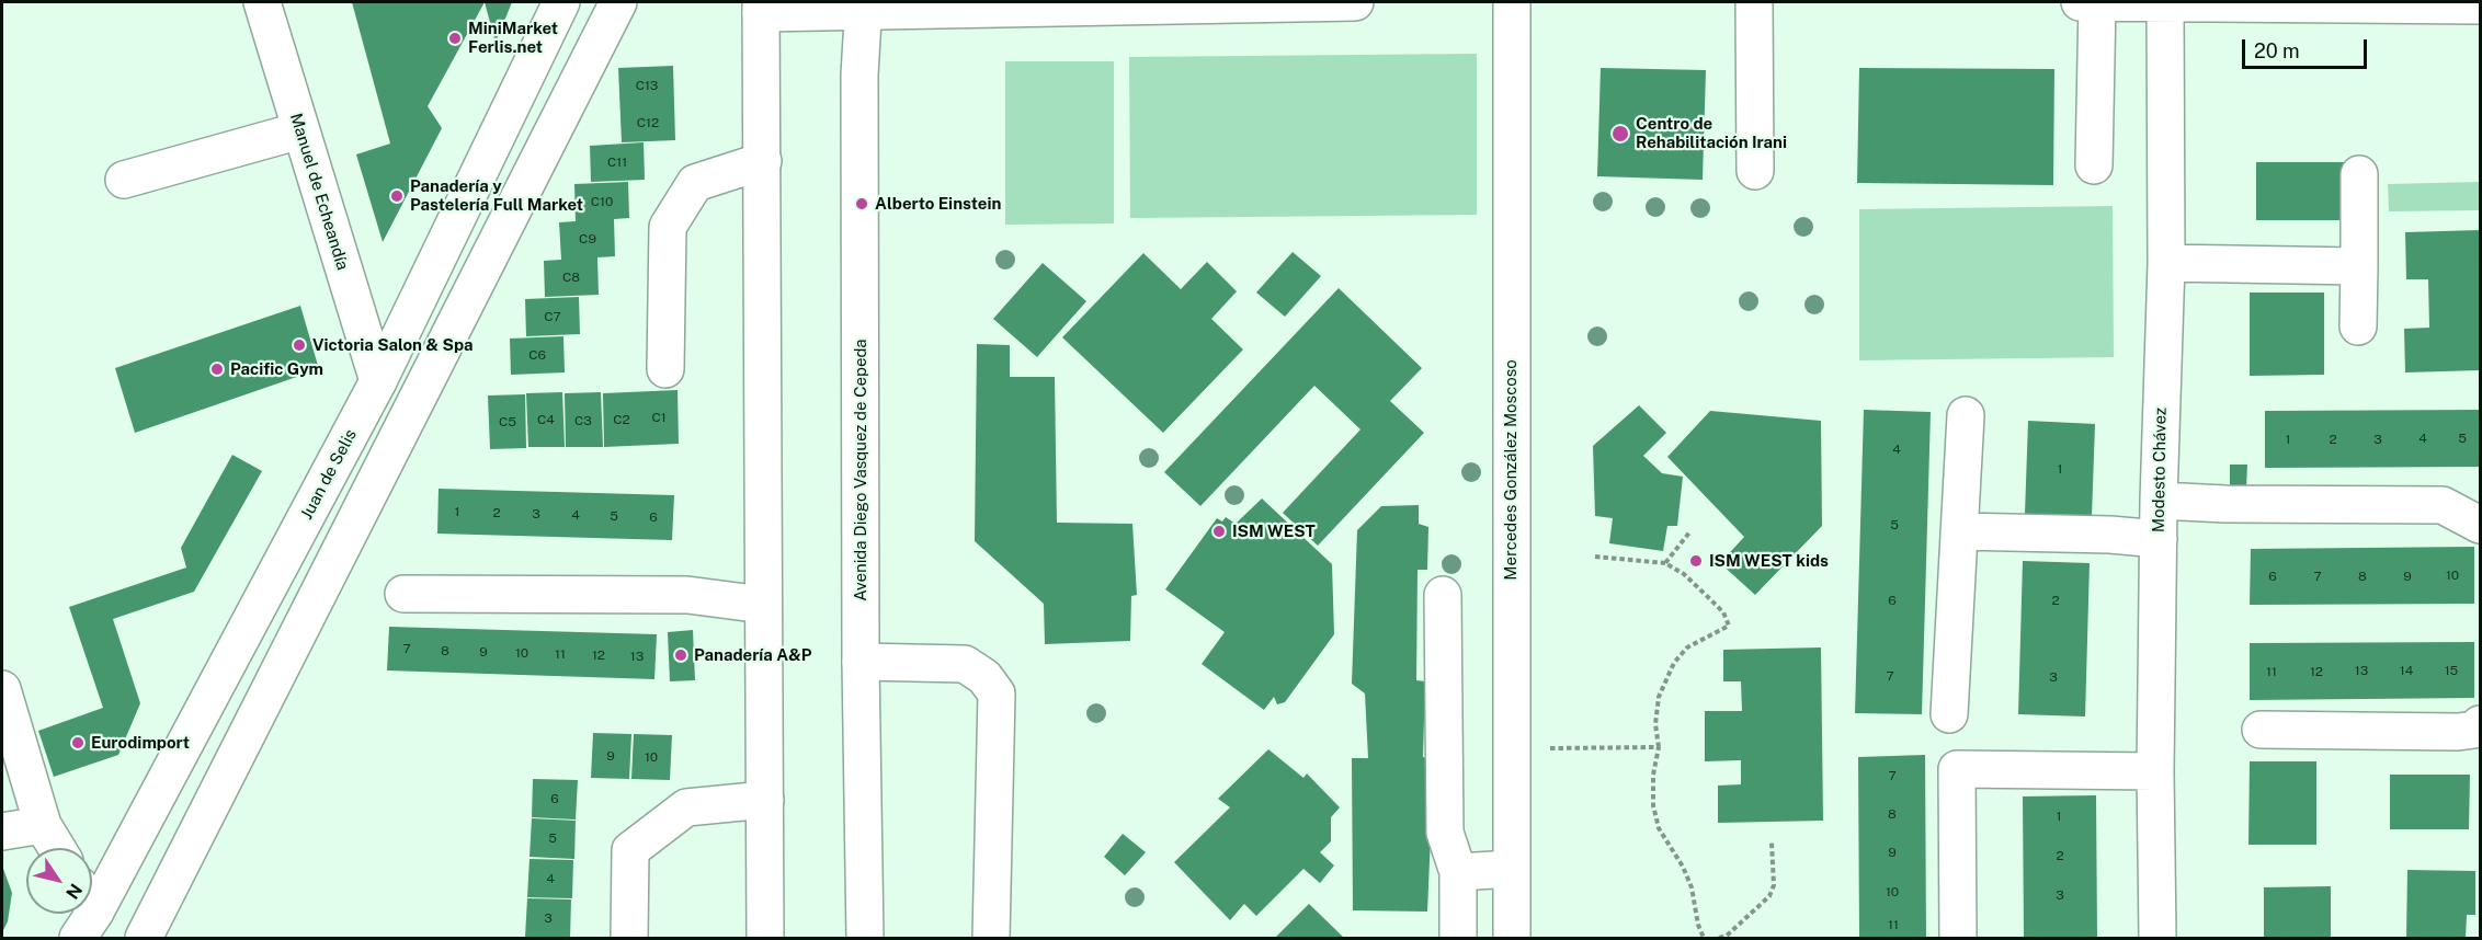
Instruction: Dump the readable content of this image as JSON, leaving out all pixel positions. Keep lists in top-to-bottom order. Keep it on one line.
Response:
{"streets":{"main road":["Manuel de Echeandía","Avenida Diego Vasquez de Cepeda","Mercedes González Moscoso","Modesto Chávez","Juan de Selis"]},"crossings":[["Manuel de Echeandía","Juan de Selis"]],"places":["MiniMarket Ferlis.net","Centro de Rehabilitación Irani","Panadería y Pastelería Full Market","Alberto Einstein","Victoria Salon & Spa","Pacific Gym","ISM WEST","ISM WEST kids","Panadería A&P","Eurodimport"],"house_numbers":["C13","C12","C11","C10","C9","C8","C7","C6","C1","C4","C2","C3","C5","4","5","1","2","3","4","1","1","2","3","4","5","6","5","10","6","7","8","9","6","2","7","8","9","10","11","12","13","13","14","15","11","12","7","3","9","10","7","6","8","1","5","9","2","4","10","3","3","11"],"scale_bar":"20 m","north":"bottom right"}
